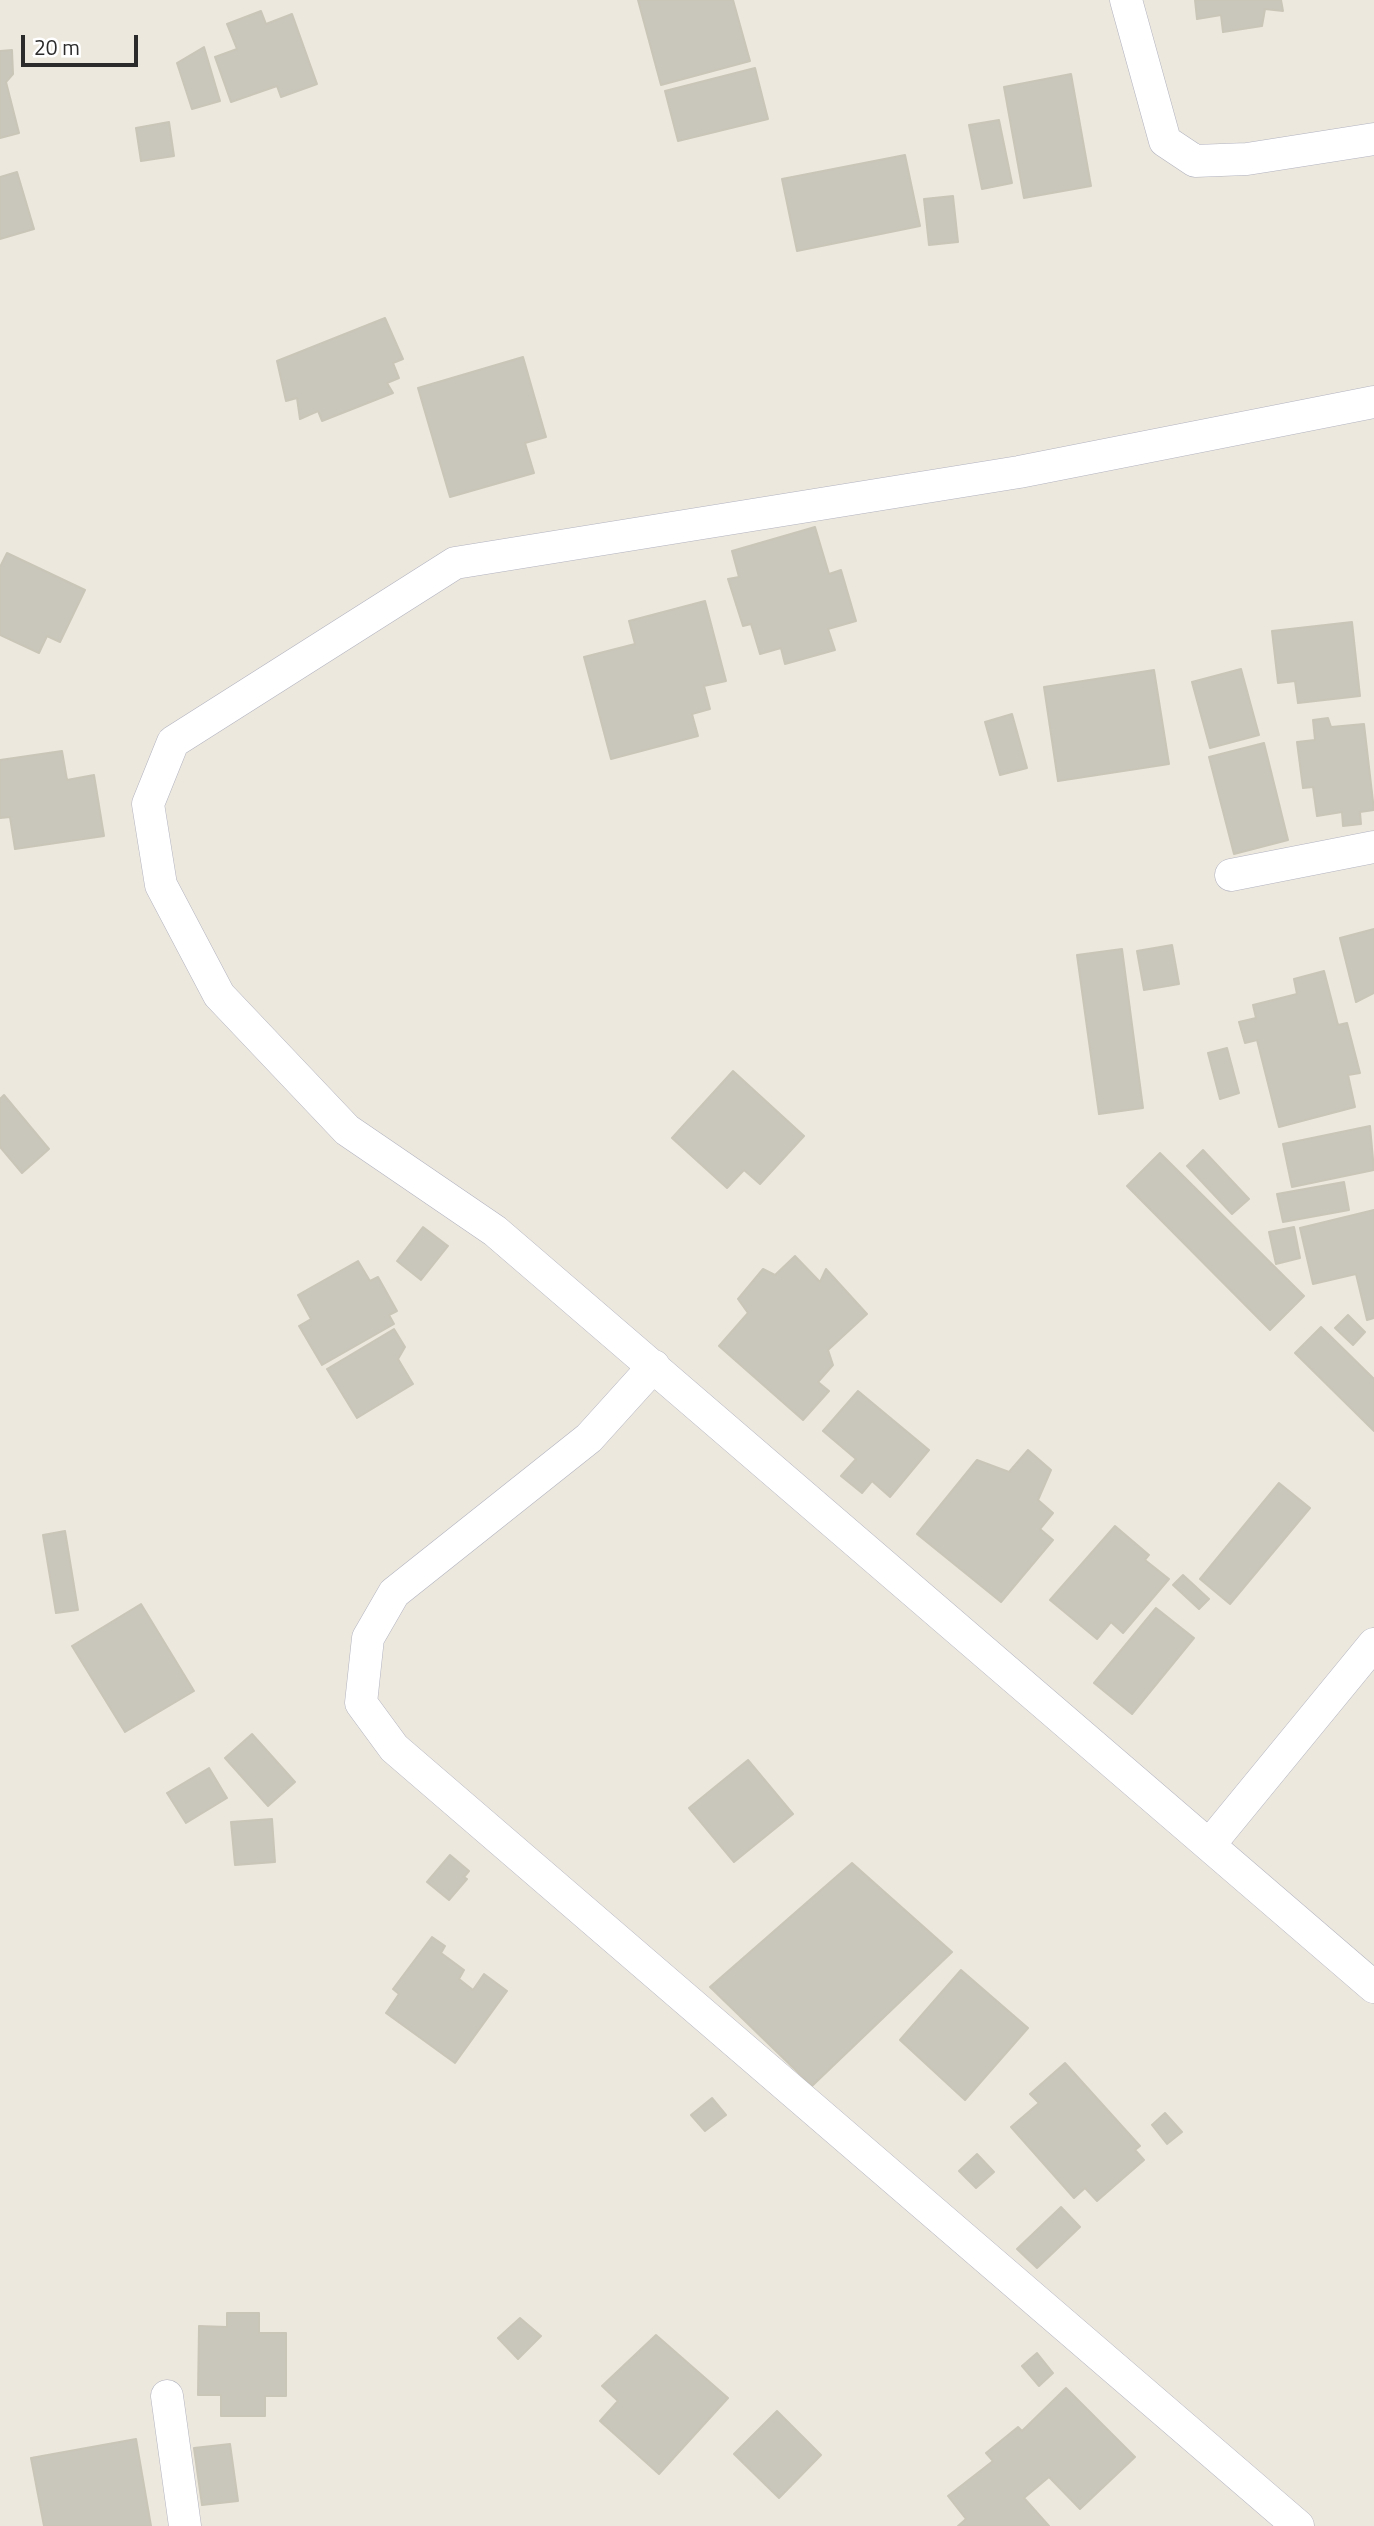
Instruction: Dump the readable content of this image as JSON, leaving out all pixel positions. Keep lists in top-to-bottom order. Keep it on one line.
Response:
{"scale_bar":"20 m"}
